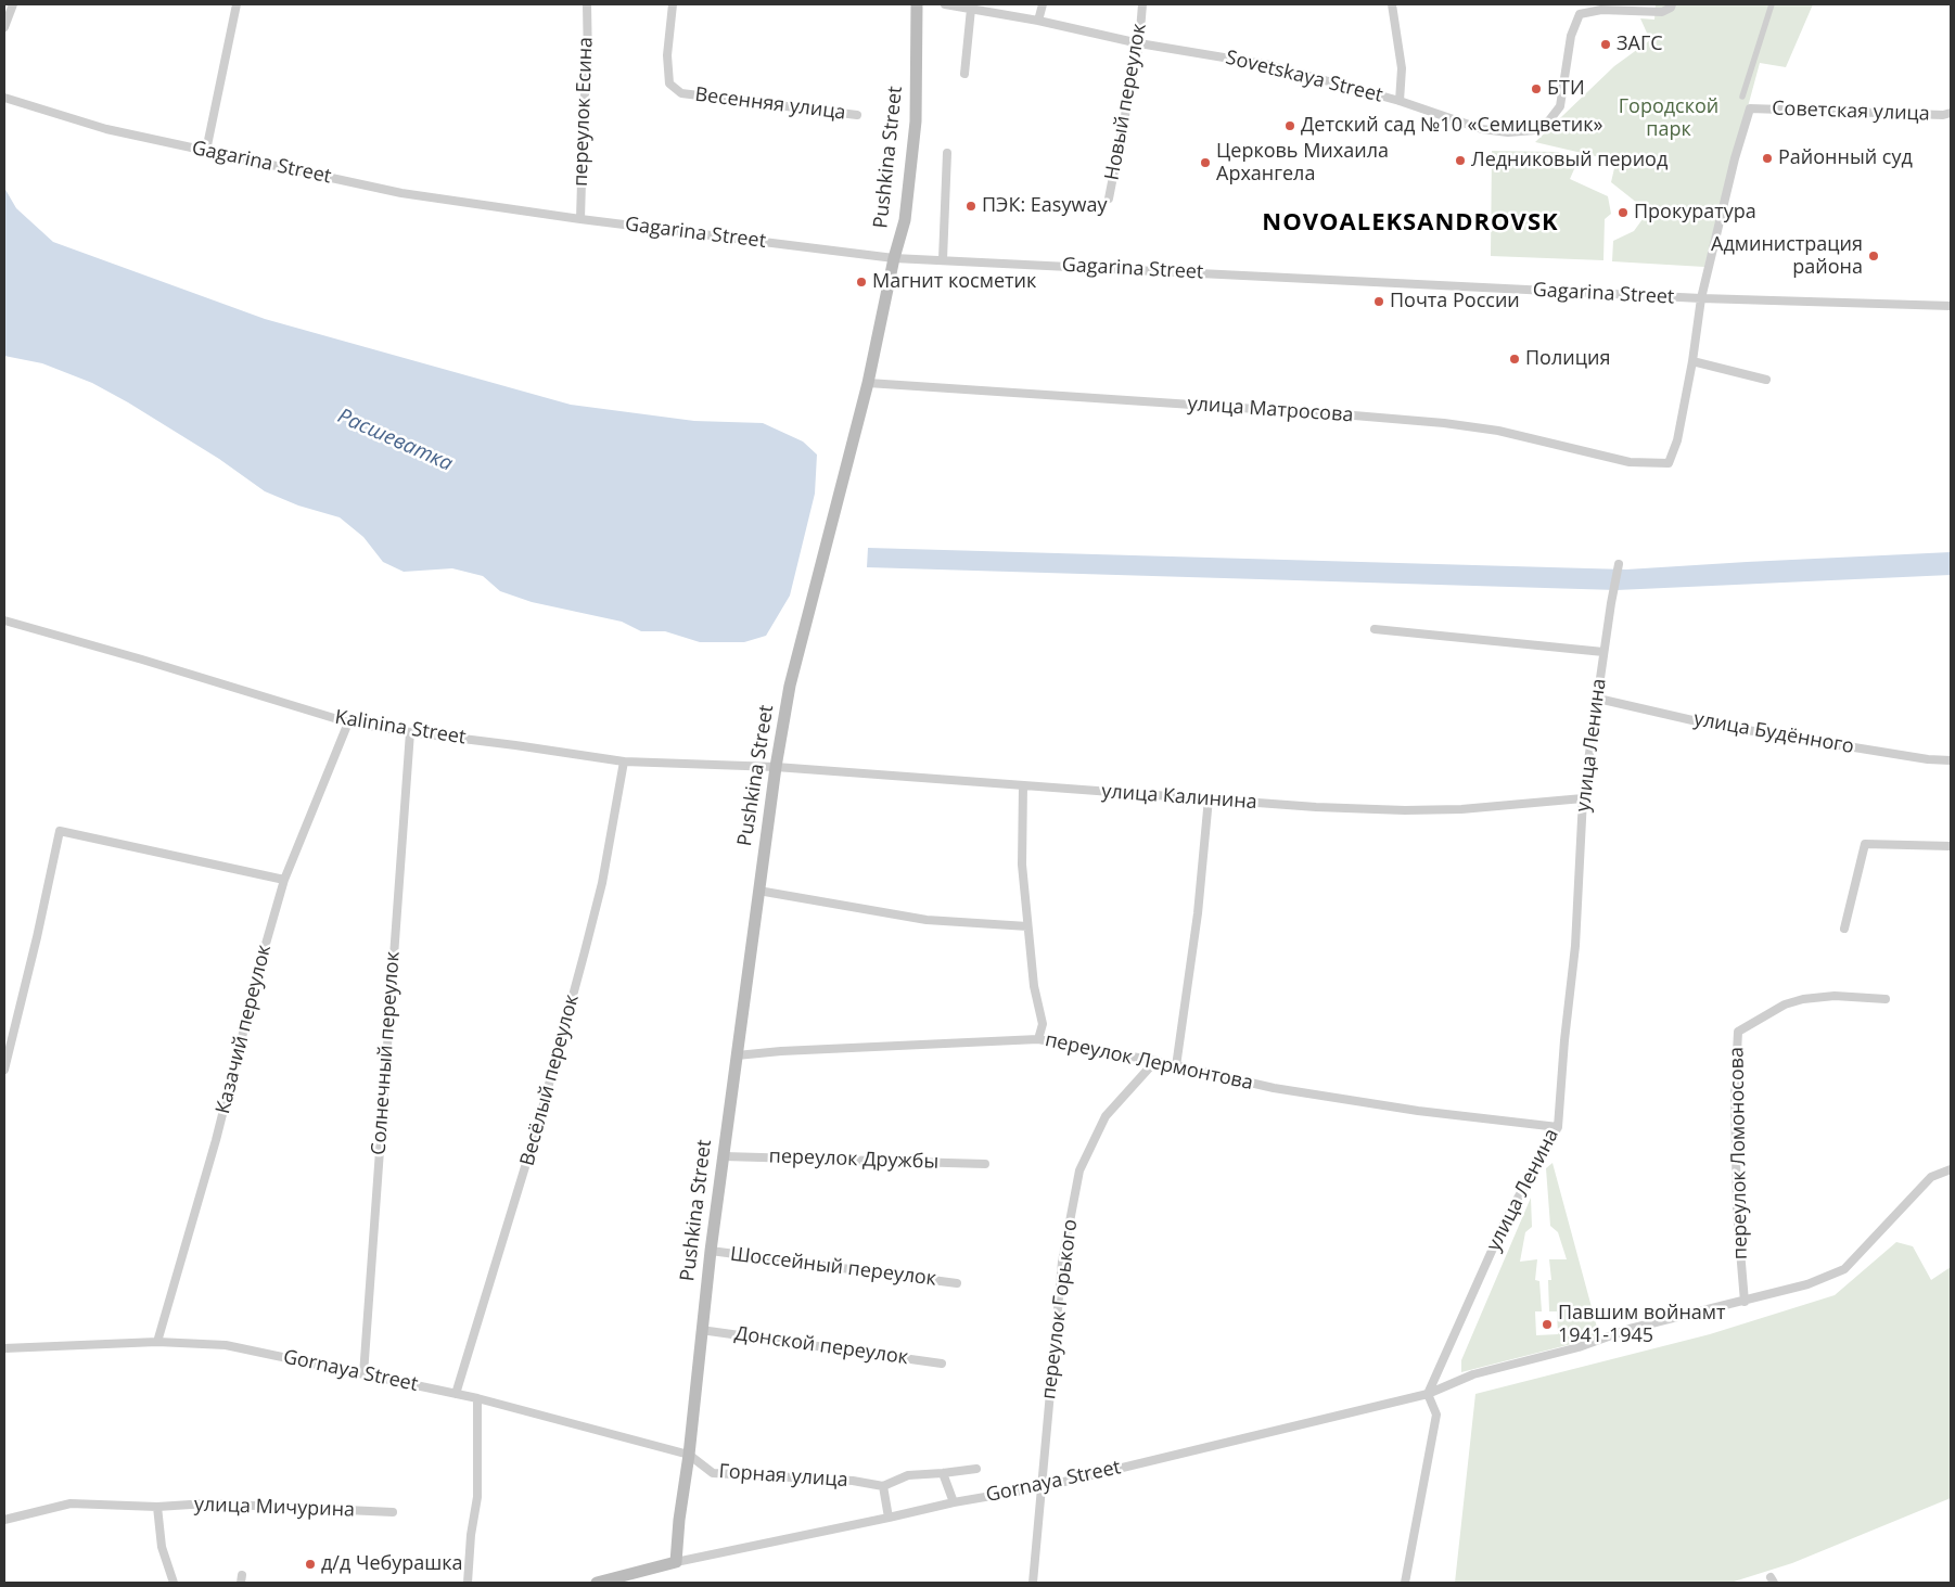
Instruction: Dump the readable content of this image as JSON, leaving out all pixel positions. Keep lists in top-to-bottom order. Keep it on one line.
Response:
{"streets":{"main road":["Pushkina Street"],"street":["Sovetskaya Street","Новый переулок","Весенняя улица","переулок Есина","Советская улица","Gagarina Street","улица Матросова","Kalinina Street","улица Будённого","улица Ленина","улица Калинина","Казачий переулок","Солнечный переулок","переулок Лермонтова","Весёлый переулок","переулок Ломоносова","переулок Дружбы","Шоссейный переулок","переулок Горького","Донской переулок","Gornaya Street","Горная улица","улица Мичурина"]},"crossings":[["Sovetskaya Street","Новый переулок"],["переулок Есина","Gagarina Street"],["Советская улица","Gagarina Street"],["Pushkina Street","Gagarina Street"],["Pushkina Street","улица Матросова"],["Pushkina Street","Kalinina Street"],["Pushkina Street","улица Калинина"],["Pushkina Street","переулок Лермонтова"],["Pushkina Street","переулок Дружбы"],["Pushkina Street","Шоссейный переулок"],["Pushkina Street","Донской переулок"],["Pushkina Street","Gornaya Street"],["Pushkina Street","Горная улица"],["Kalinina Street","улица Калинина"],["Kalinina Street","Казачий переулок"],["Kalinina Street","Солнечный переулок"],["Kalinina Street","Весёлый переулок"],["улица Будённого","улица Ленина"],["улица Ленина","улица Калинина"],["улица Ленина","переулок Лермонтова"],["улица Ленина","Gornaya Street"],["Казачий переулок","Gornaya Street"],["Солнечный переулок","Gornaya Street"],["переулок Лермонтова","переулок Горького"],["Весёлый переулок","Gornaya Street"],["переулок Ломоносова","Gornaya Street"],["переулок Горького","Gornaya Street"],["Gornaya Street","Горная улица"]],"districts":["NOVOALEKSANDROVSK"],"water":["Расшеватка"],"parks":["Городской парк"],"places":["ЗАГС","БТИ","Детский сад №10 «Семицветик»","Районный суд","Ледниковый период","Церковь Михаила Архангела","ПЭК: Easyway","Прокуратура","Администрация района","Магнит косметик","Почта России","Полиция","Павшим войнамт 1941-1945","д/д Чебурашка"]}
